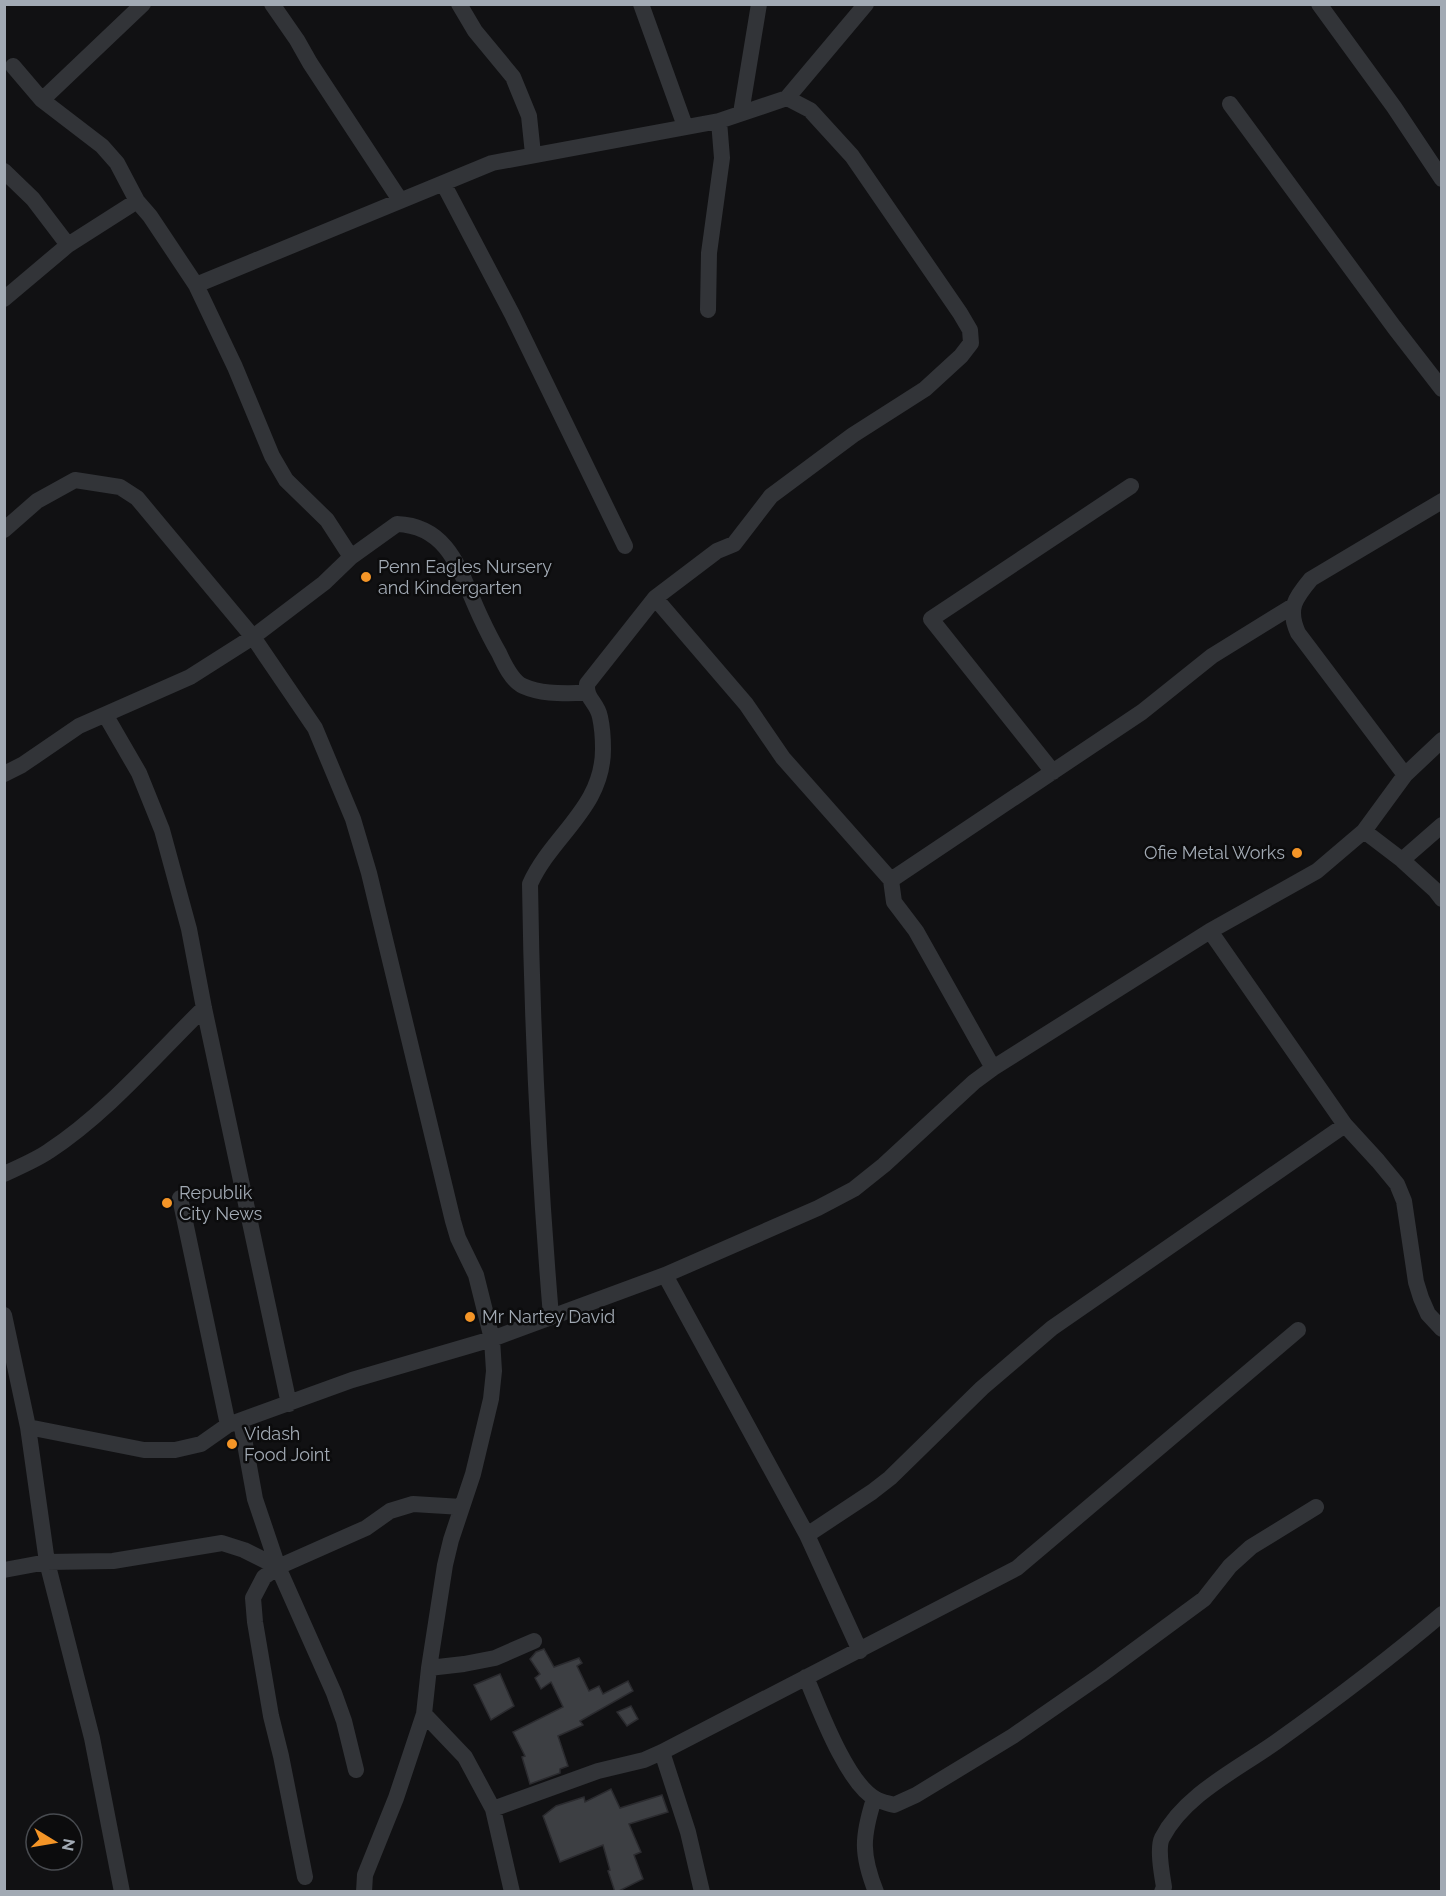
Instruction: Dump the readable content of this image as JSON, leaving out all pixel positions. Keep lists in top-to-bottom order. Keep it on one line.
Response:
{"places":["Penn Eagles Nursery and Kindergarten","Ofie Metal Works","Republik City News","Mr Nartey David","Vidash Food Joint"],"north":"right"}
